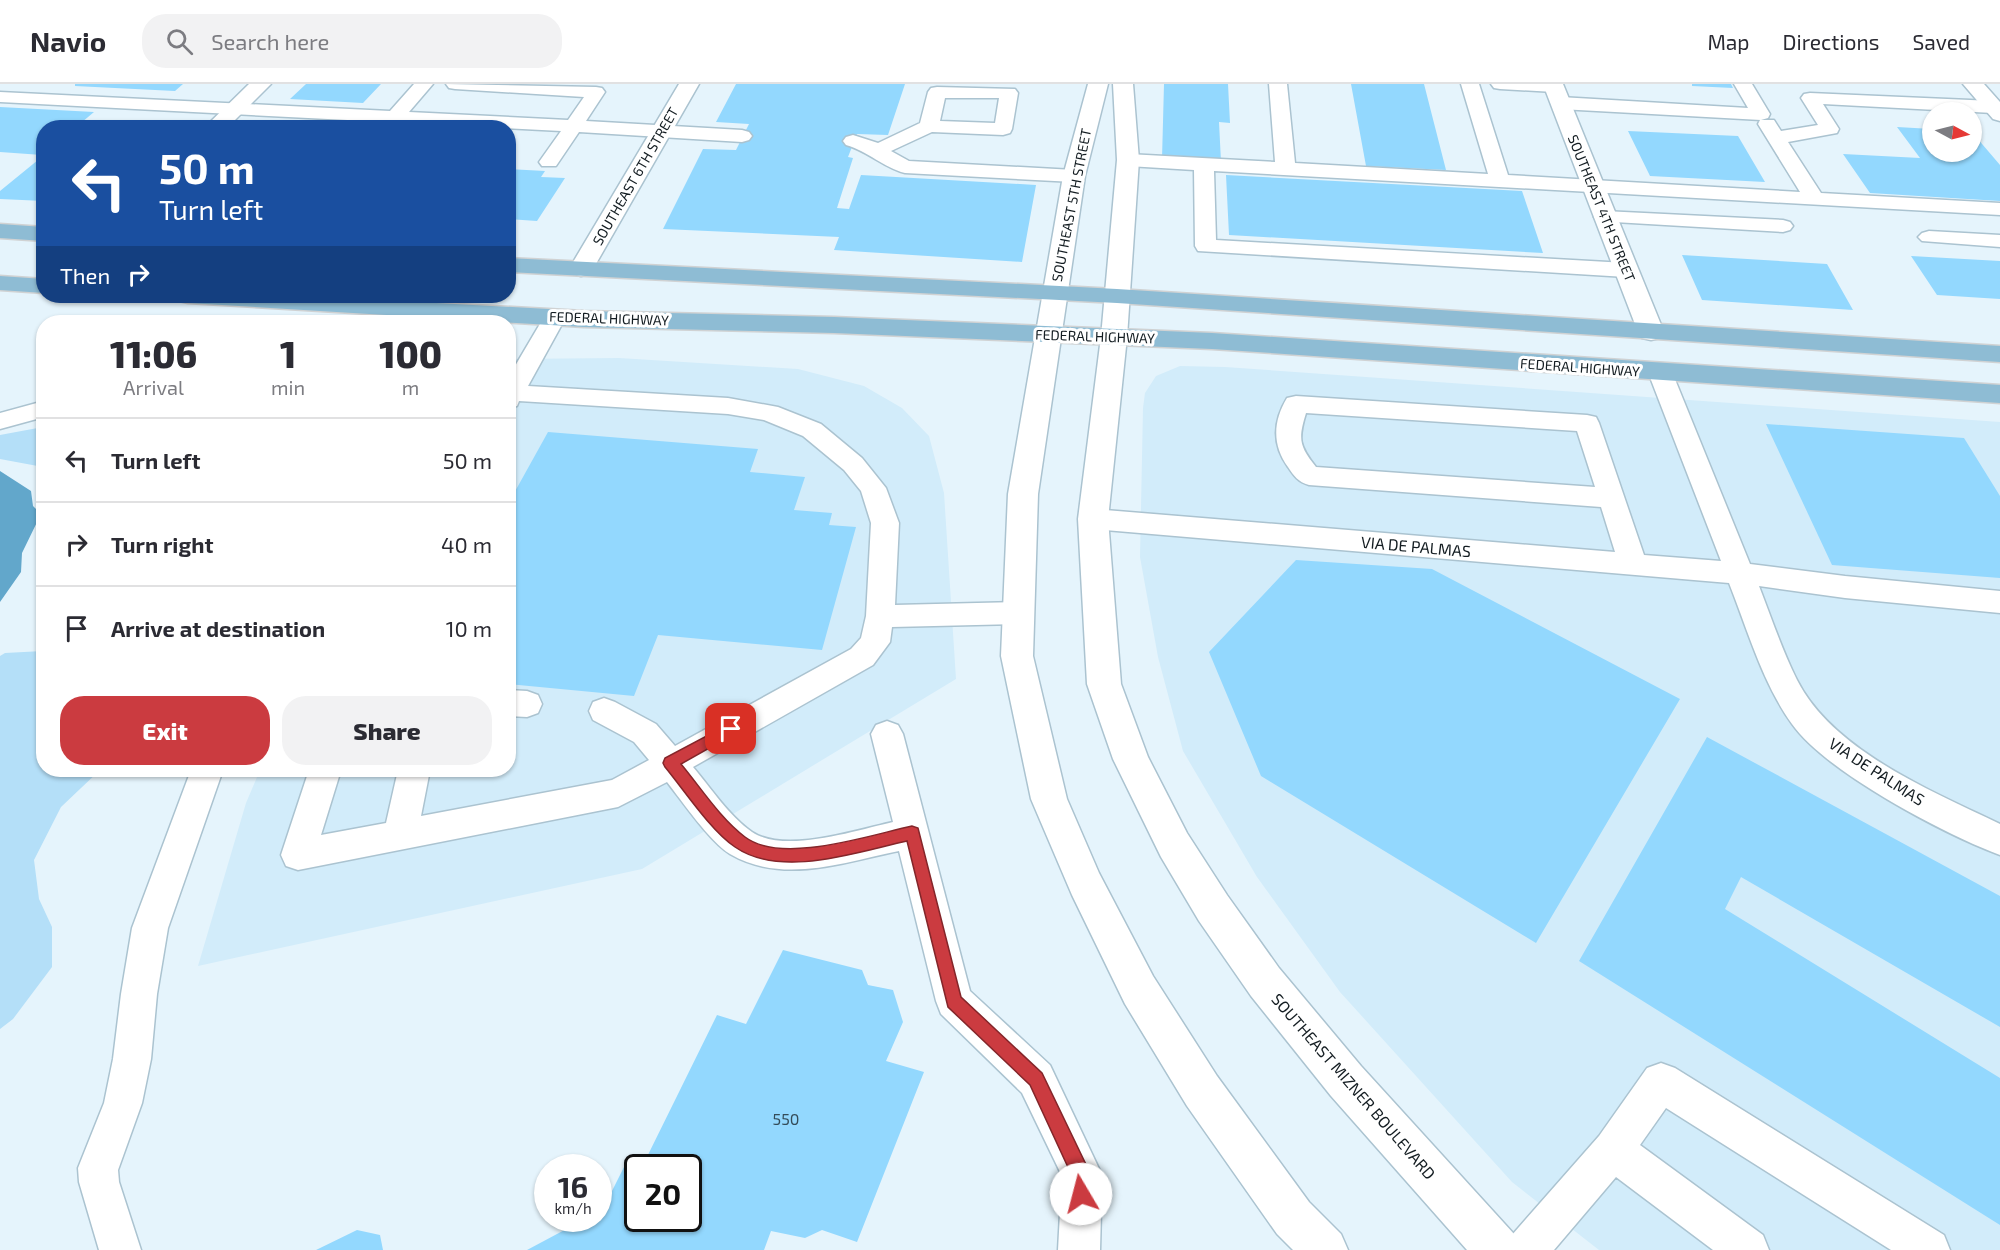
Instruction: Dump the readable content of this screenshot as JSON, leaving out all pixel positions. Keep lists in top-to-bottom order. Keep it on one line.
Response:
{"streets":{"main road":["SOUTHEAST 6TH STREET","SOUTHEAST 5TH STREET","SOUTHEAST 4TH STREET","FEDERAL HIGHWAY","SOUTHEAST MIZNER BOULEVARD"],"lane":["VIA DE PALMAS"]},"crossings":[["SOUTHEAST 5TH STREET","SOUTHEAST MIZNER BOULEVARD"],["FEDERAL HIGHWAY","VIA DE PALMAS"],["FEDERAL HIGHWAY","SOUTHEAST MIZNER BOULEVARD"],["VIA DE PALMAS","SOUTHEAST MIZNER BOULEVARD"]],"house_numbers":["550"],"north":"right","page":{"header":"Navio","search":"Search here","nav":["Map","Directions","Saved"],"turn":["50 m","Turn left"],"then":"Then","eta":["11:06","Arrival","1","min","100","m"],"list":[{"name":"Turn left","value":"50 m"},{"name":"Turn right","value":"40 m"},{"name":"Arrive at destination","value":"10 m"}],"buttons":["Exit","Share"],"speed":"16 km/h","limit":"20"}}
